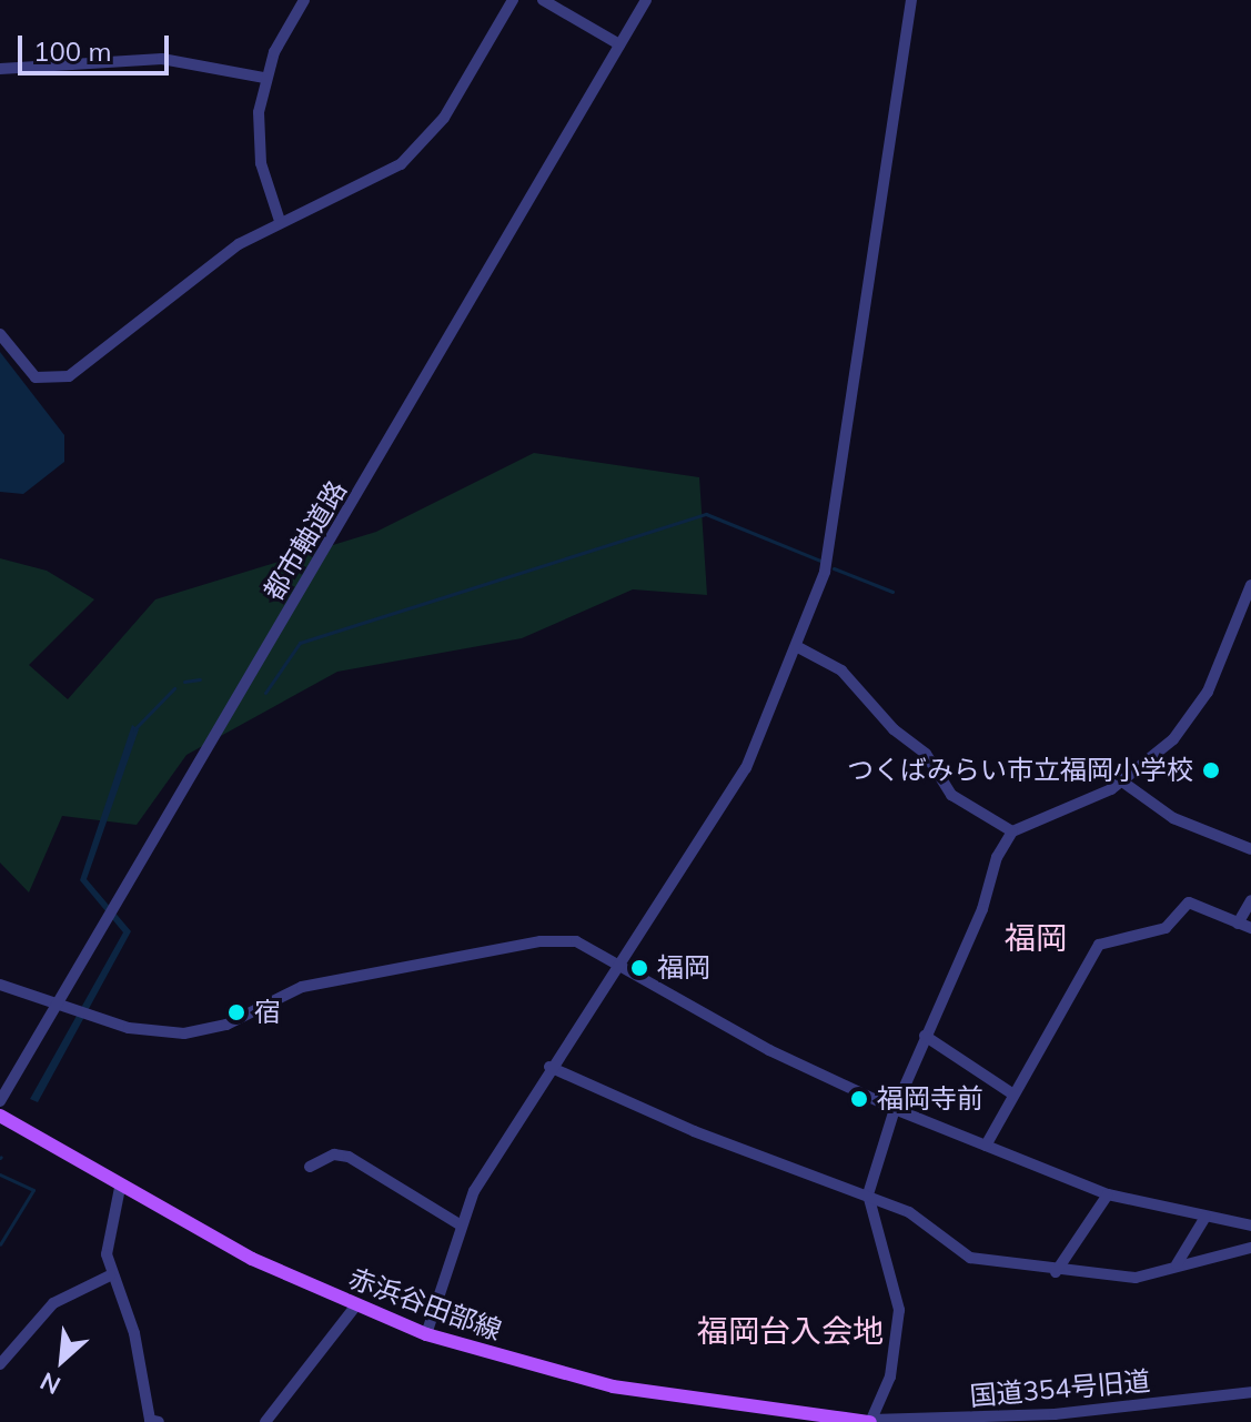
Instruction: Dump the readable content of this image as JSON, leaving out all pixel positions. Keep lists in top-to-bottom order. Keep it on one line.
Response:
{"streets":{"main road":["赤浜谷田部線"],"street":["都市軸道路","国道354号旧道"]},"crossings":[["赤浜谷田部線","国道354号旧道"]],"districts":["福岡","福岡台入会地"],"places":["つくばみらい市立福岡小学校","福岡","宿","福岡寺前"],"scale_bar":"100 m","north":"bottom left"}
